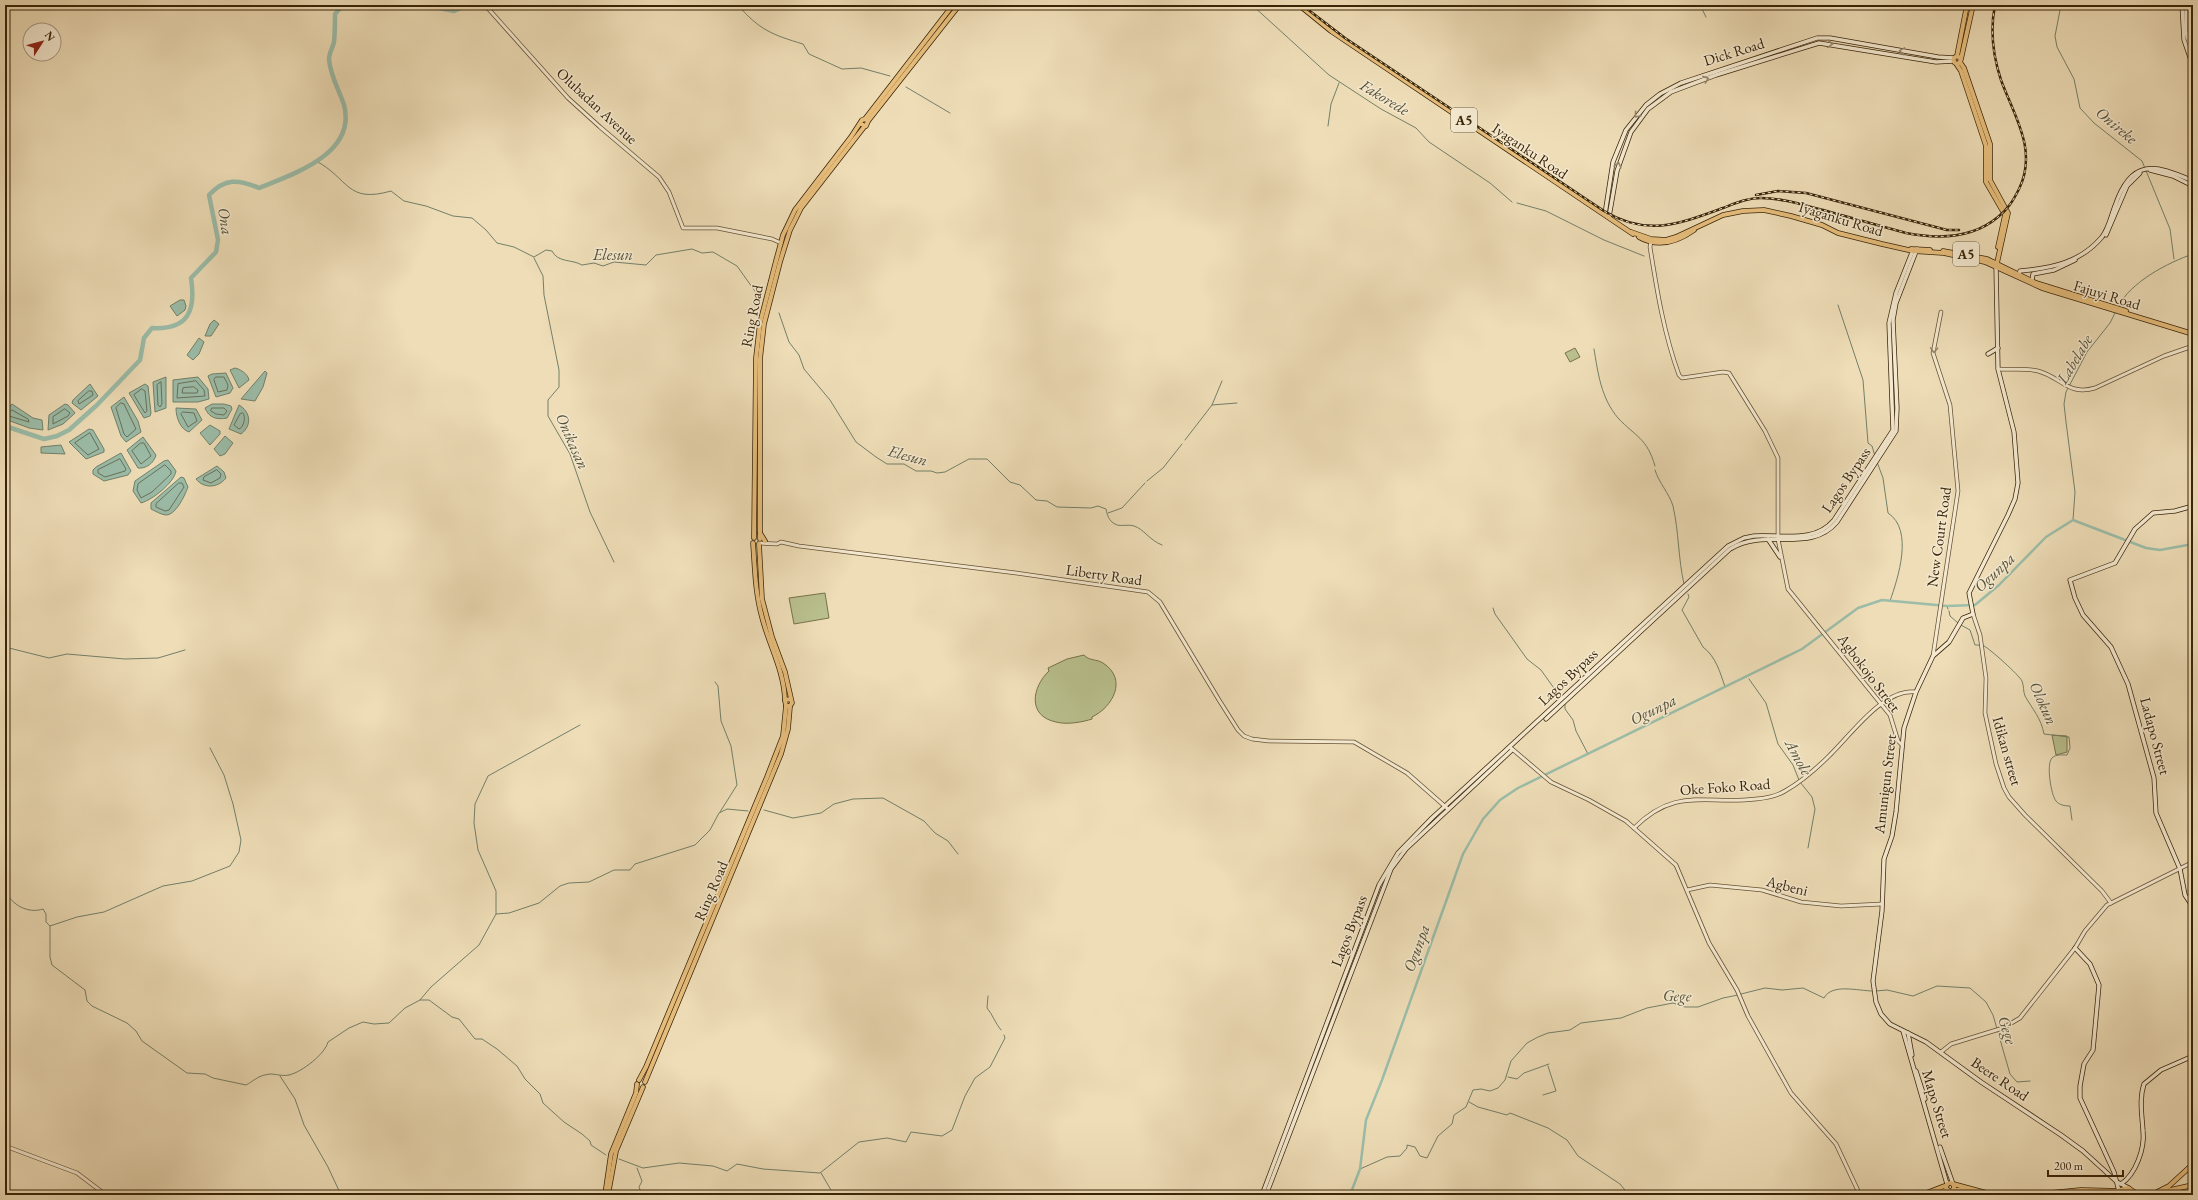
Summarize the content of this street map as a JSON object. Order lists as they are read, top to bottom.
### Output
{
  "streets": {
    "main road": [
      "Dick Road",
      "A5",
      "Iyaganku Road",
      "Fajuyi Road",
      "Ring Road",
      "Lagos Bypass",
      "Ladapo Street",
      "Amunigun Street",
      "Beere Road",
      "Mapo Street"
    ],
    "street": [
      "Olubadan Avenue",
      "New Court Road",
      "Liberty Road",
      "Agbokojo Street",
      "Idikan street",
      "Oke Foko Road",
      "Agbeni"
    ]
  },
  "crossings": [
    ["Dick Road", "Iyaganku Road"],
    ["Iyaganku Road", "Fajuyi Road"],
    ["Iyaganku Road", "Lagos Bypass"],
    ["Iyaganku Road", "Agbokojo Street"],
    ["Lagos Bypass", "Liberty Road"],
    ["Lagos Bypass", "Agbokojo Street"],
    ["New Court Road", "Amunigun Street"],
    ["Agbokojo Street", "Amunigun Street"],
    ["Agbokojo Street", "Oke Foko Road"],
    ["Idikan street", "Amunigun Street"],
    ["Amunigun Street", "Oke Foko Road"],
    ["Amunigun Street", "Agbeni"],
    ["Amunigun Street", "Beere Road"],
    ["Beere Road", "Mapo Street"]
  ],
  "one_way": ["New Court Road"],
  "water": [
    "Fakorede",
    "Onireke",
    "Ona",
    "Elesun",
    "Labelabe",
    "Onikasan",
    "Ogunpa",
    "Olokun",
    "Amole",
    "Gege"
  ],
  "scale_bar": "200 m",
  "north": "top right"
}
